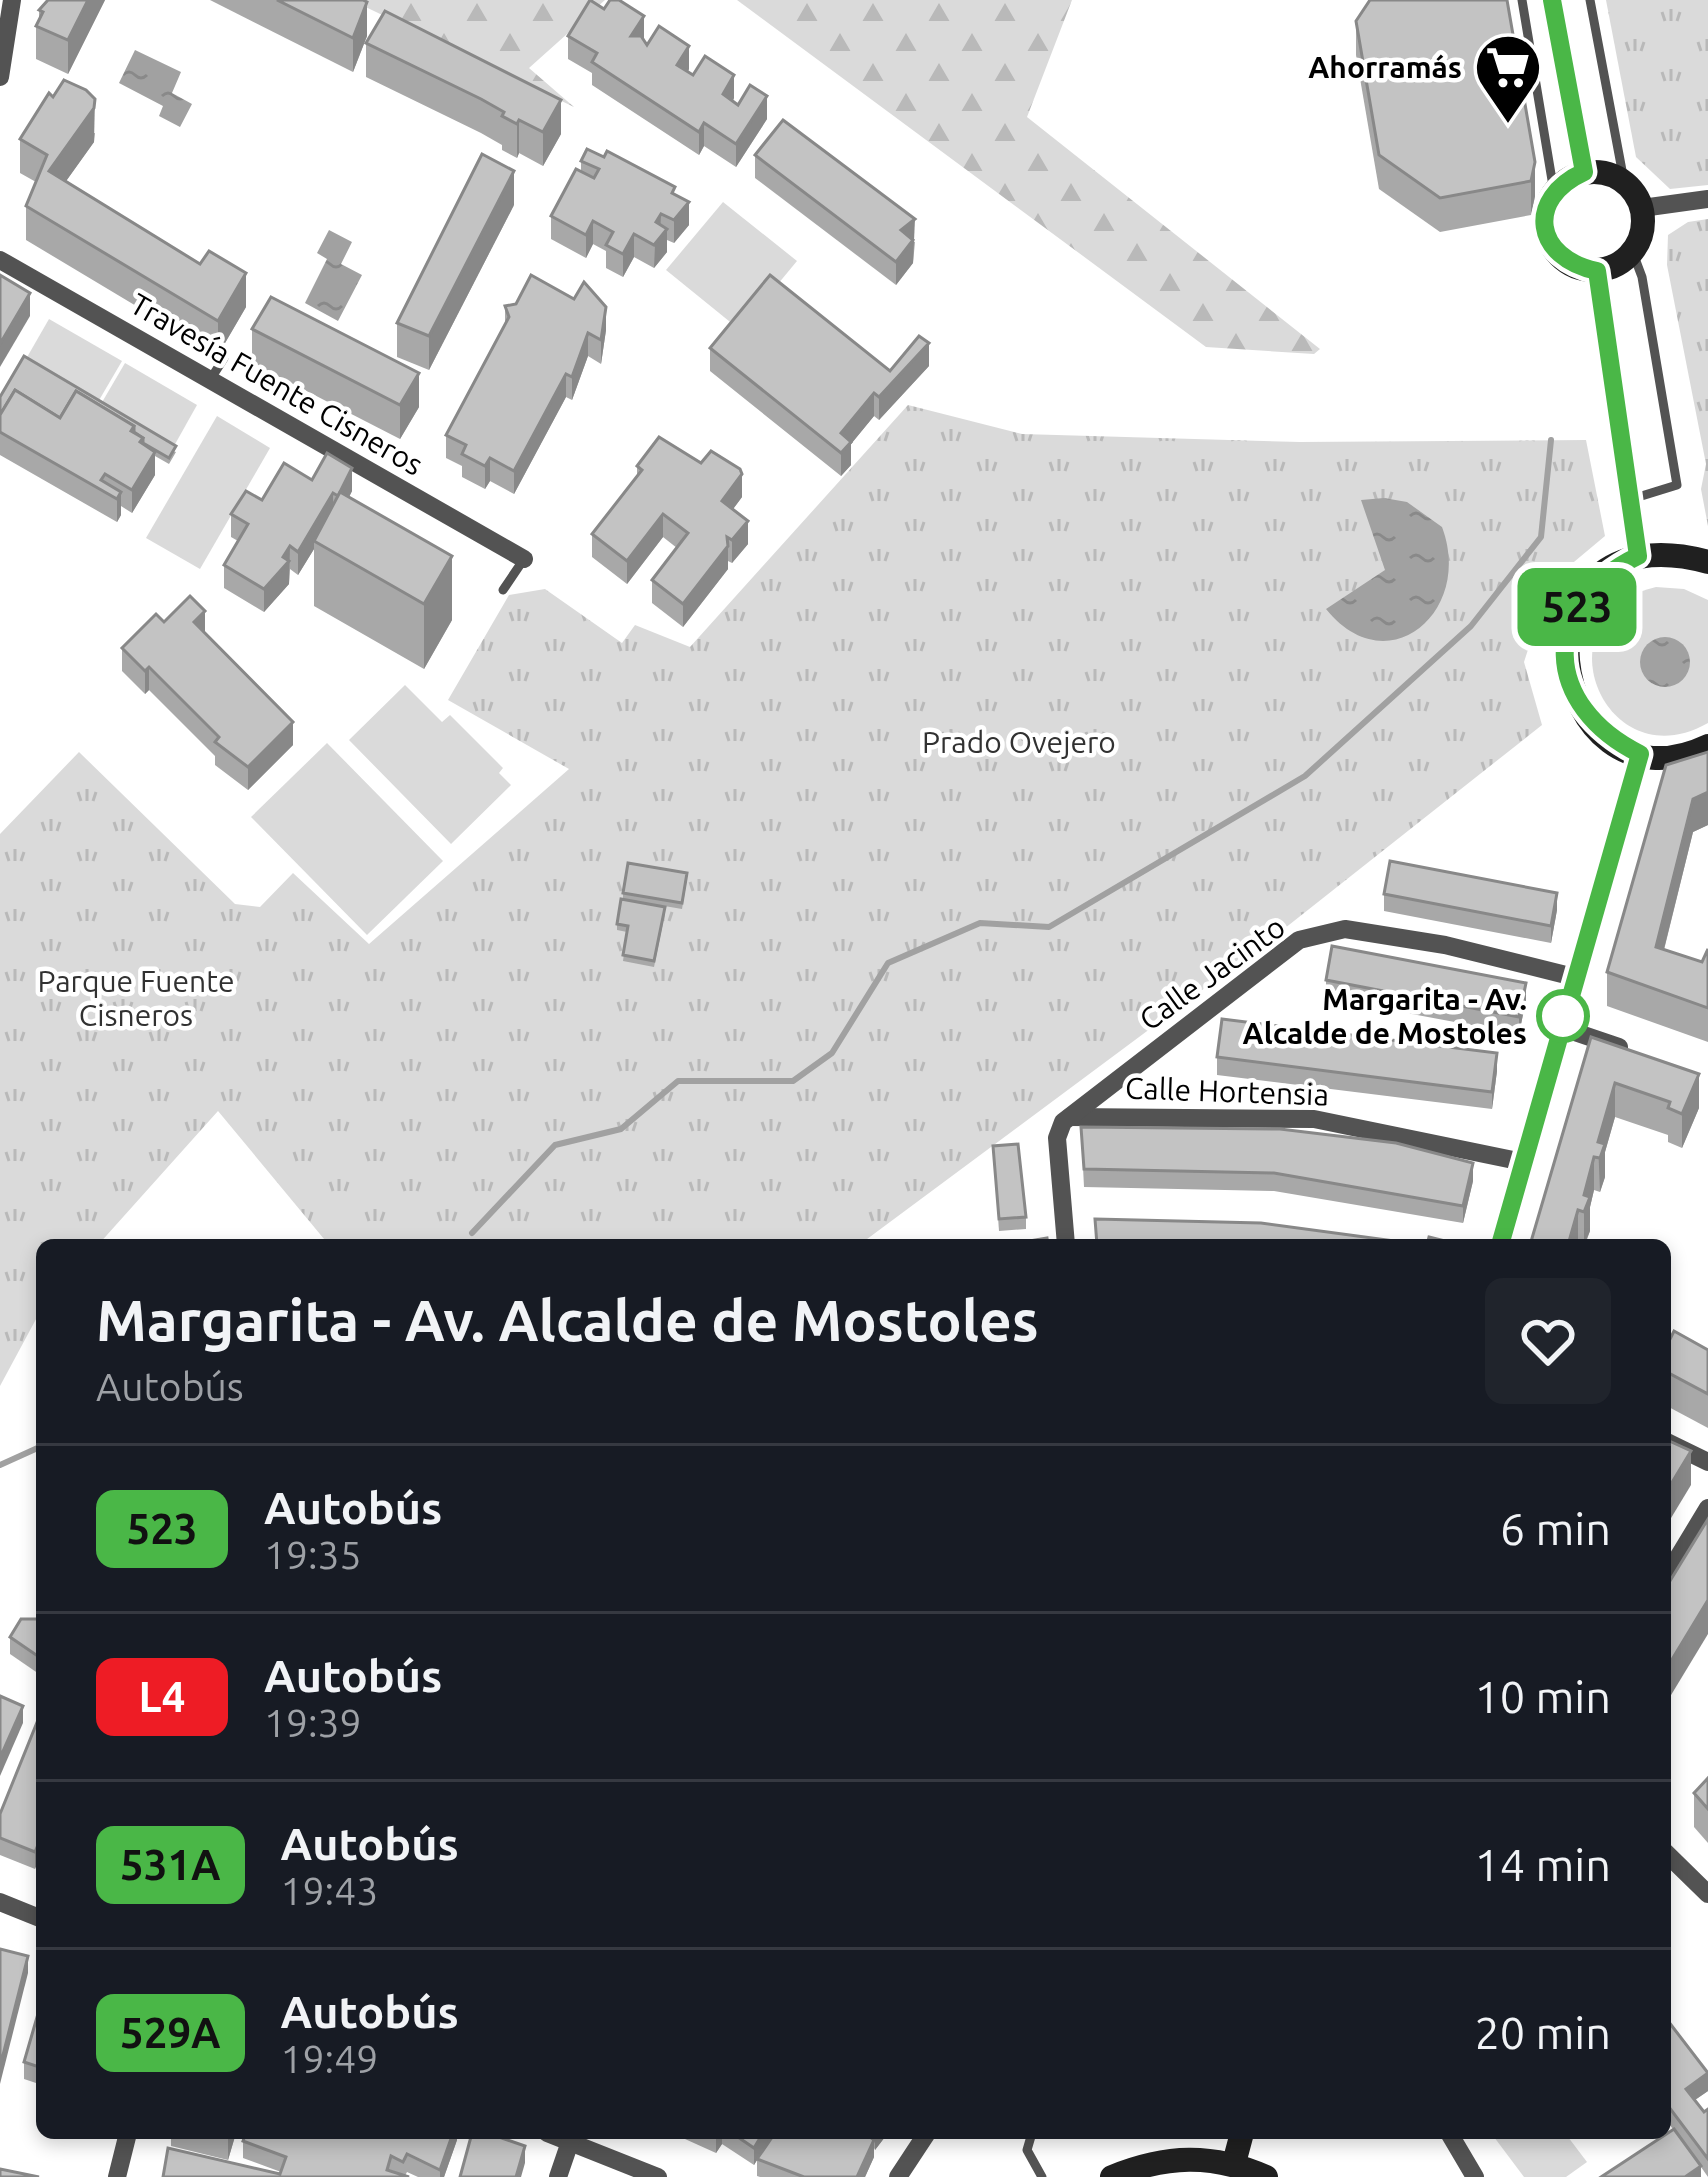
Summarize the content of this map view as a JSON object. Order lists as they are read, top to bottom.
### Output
{
  "streets": {
    "street": ["Travesía Fuente Cisneros", "Calle Jacinto", "Calle Hortensia"]
  },
  "crossings": [
    ["Calle Jacinto", "Calle Hortensia"]
  ],
  "parks": ["Prado Ovejero", "Parque Fuente Cisneros"],
  "places": {
    "supermarket": ["Ahorramás"],
    "other": ["Margarita - Av. Alcalde de Mostoles"]
  },
  "lines": ["bus line 523"],
  "page": {
    "on_map": "523",
    "heading": ["Margarita - Av. Alcalde de Mostoles", "Autobús"],
    "list": [
      {
        "mark": "523",
        "name": "Autobús",
        "note": "19:35",
        "value": "6 min"
      },
      {
        "mark": "L4",
        "name": "Autobús",
        "note": "19:39",
        "value": "10 min"
      },
      {
        "mark": "531A",
        "name": "Autobús",
        "note": "19:43",
        "value": "14 min"
      },
      {
        "mark": "529A",
        "name": "Autobús",
        "note": "19:49",
        "value": "20 min"
      }
    ]
  }
}
